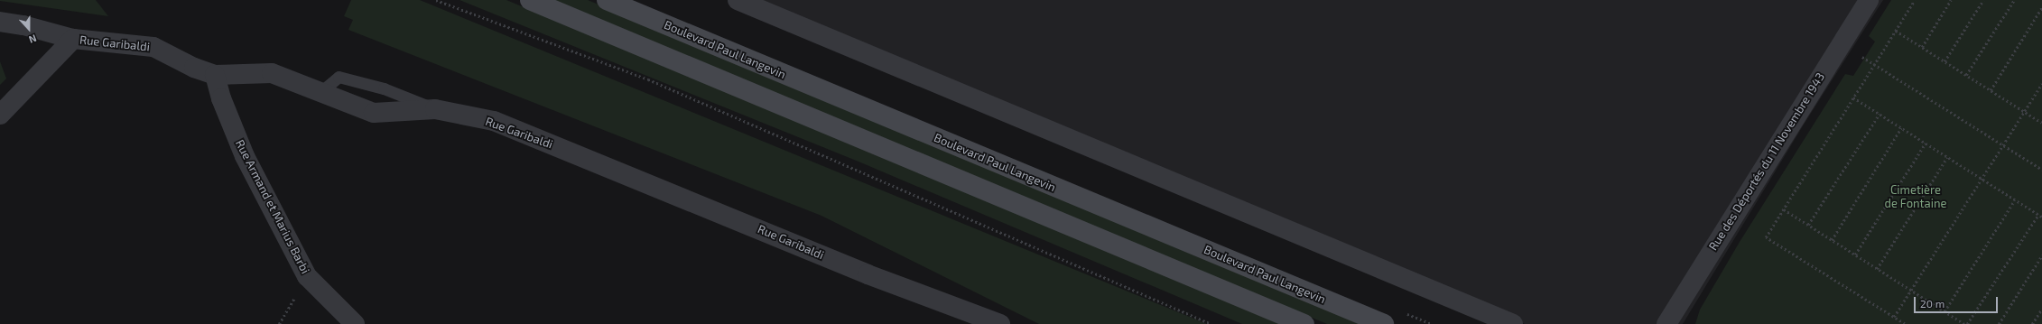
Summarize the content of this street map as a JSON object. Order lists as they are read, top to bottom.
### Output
{
  "streets": {
    "main road": ["Boulevard Paul Langevin"],
    "street": ["Rue Garibaldi", "Rue des Déportés du 11 Novembre 1943", "Rue Armand et Marius Barbi"]
  },
  "crossings": [
    ["Rue Garibaldi", "Rue Armand et Marius Barbi"]
  ],
  "parks": ["Cimetière de Fontaine"],
  "scale_bar": "20 m",
  "north": "bottom"
}
